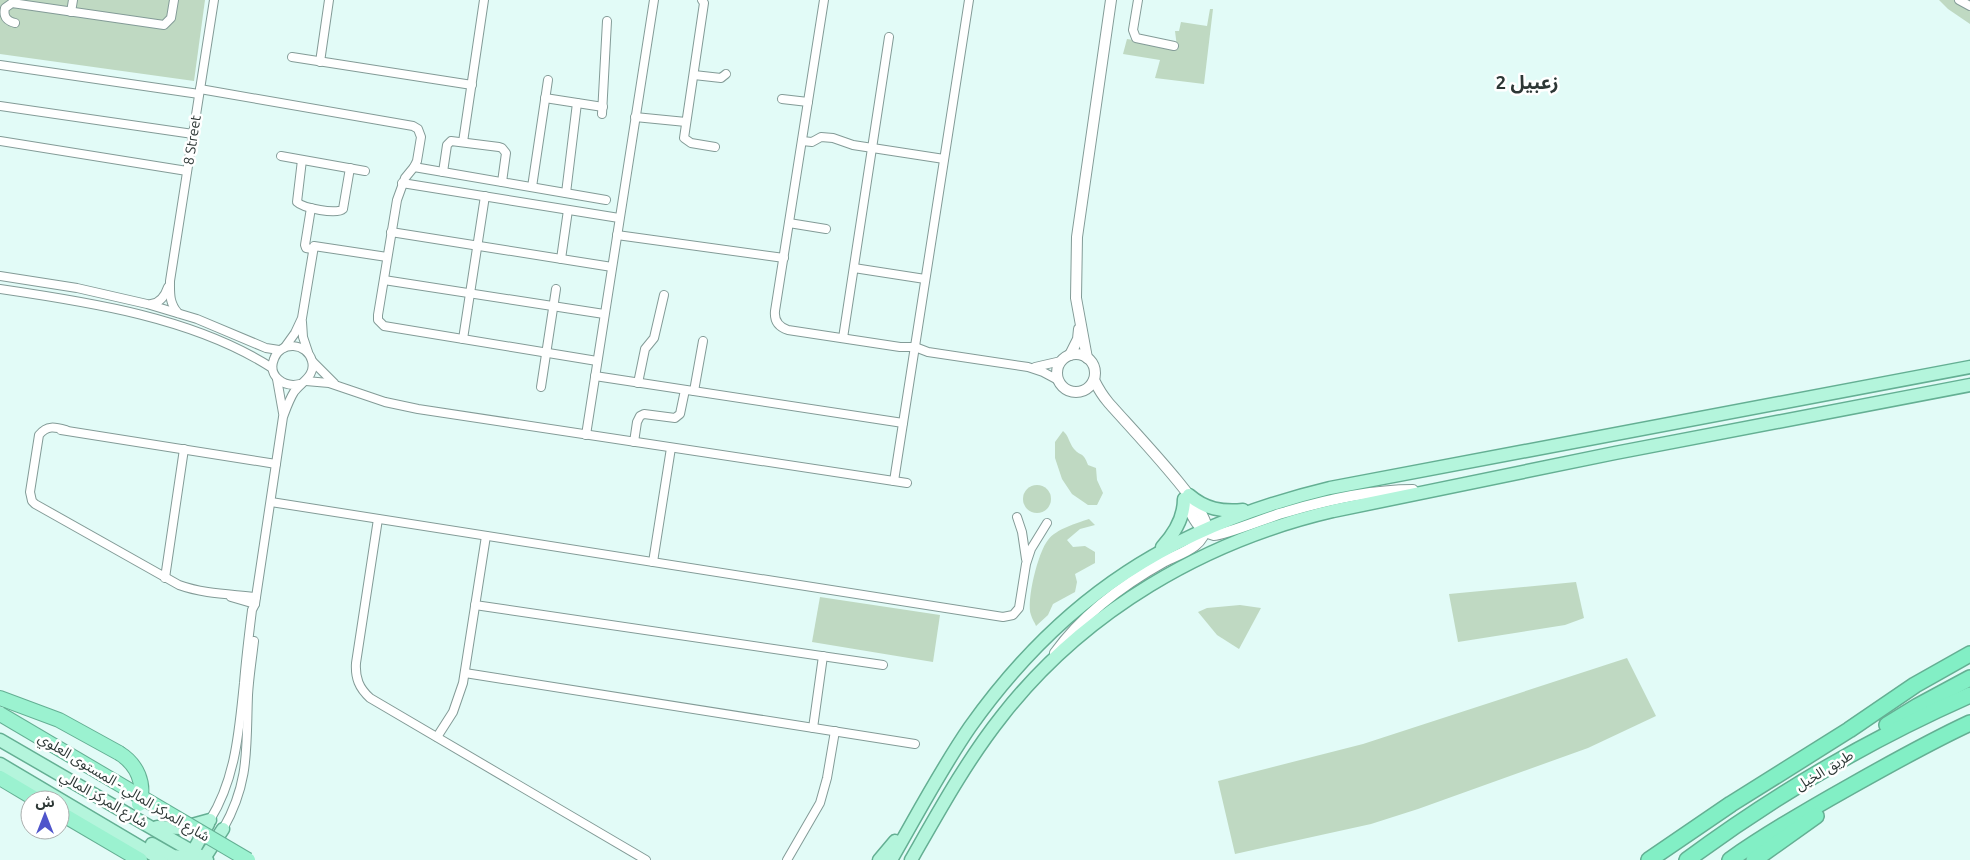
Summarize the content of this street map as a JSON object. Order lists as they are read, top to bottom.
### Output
{
  "streets": {
    "highway": ["طريق الخيل", "شارع المركز المالي - المستوى العلوي"],
    "main road": ["شارع المركز المالي"],
    "street": ["8 Street"]
  },
  "districts": ["زعبيل 2"],
  "north": "top"
}
